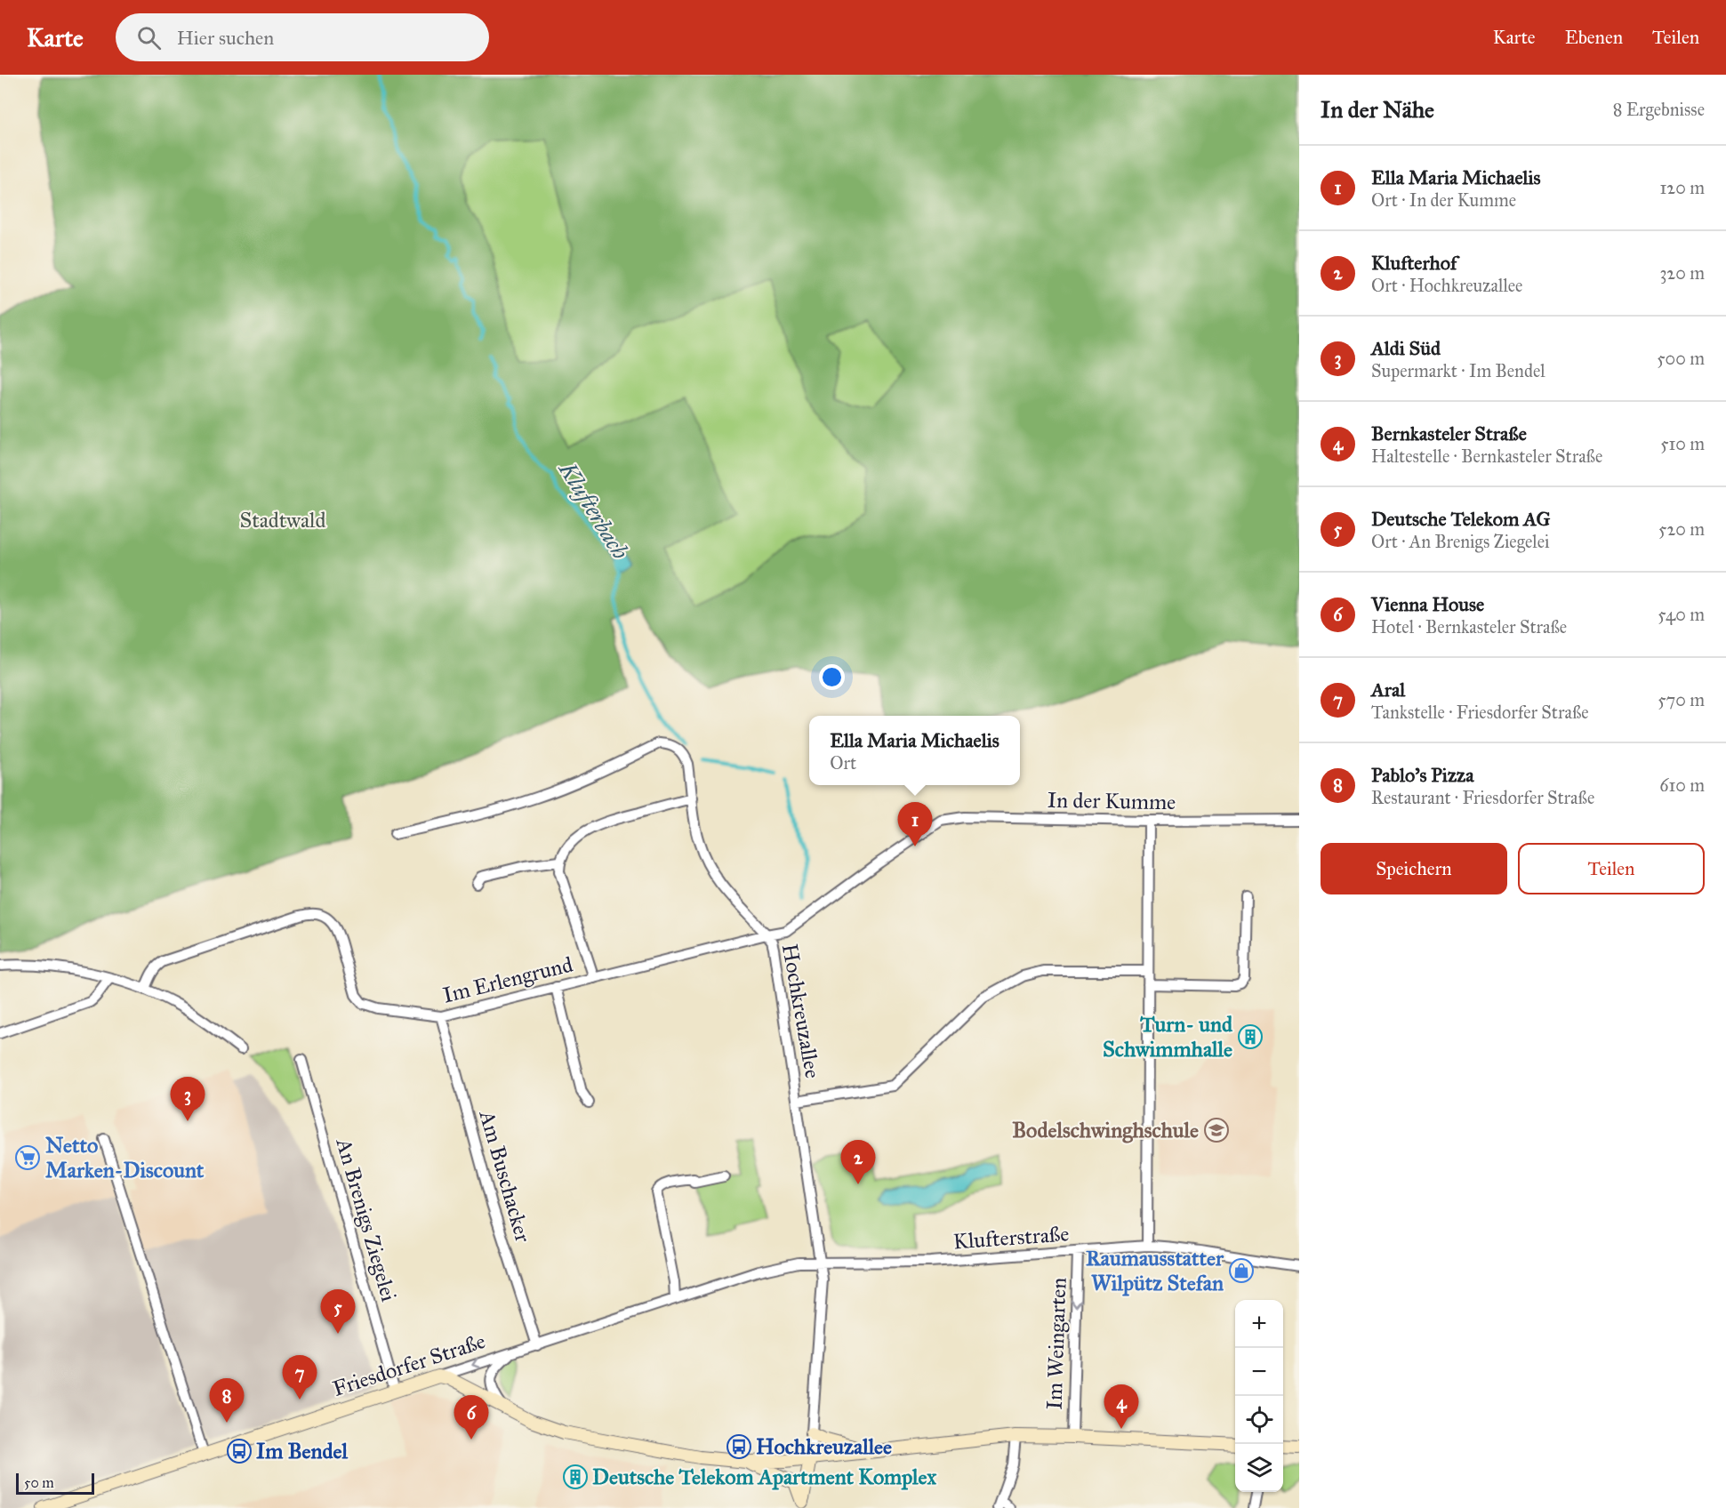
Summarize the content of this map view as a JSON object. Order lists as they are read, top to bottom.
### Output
{
  "streets": {
    "street": [
      "In der Kumme",
      "Im Erlengrund",
      "Hochkreuzallee",
      "Am Buschacker",
      "An Brenigs Ziegelei",
      "Klufterstraße",
      "Im Weingarten",
      "Friesdorfer Straße"
    ]
  },
  "crossings": [
    ["In der Kumme", "Im Erlengrund"],
    ["In der Kumme", "Hochkreuzallee"],
    ["Im Erlengrund", "Hochkreuzallee"],
    ["Im Erlengrund", "Am Buschacker"],
    ["Hochkreuzallee", "Klufterstraße"],
    ["Hochkreuzallee", "Friesdorfer Straße"],
    ["Am Buschacker", "Friesdorfer Straße"],
    ["An Brenigs Ziegelei", "Friesdorfer Straße"],
    ["Klufterstraße", "Im Weingarten"],
    ["Klufterstraße", "Friesdorfer Straße"]
  ],
  "one_way": ["Im Weingarten"],
  "water": ["Klufterbach"],
  "parks": ["Stadtwald"],
  "places": {
    "building": ["Turn- und Schwimmhalle", "Deutsche Telekom Apartment Komplex"],
    "school or university": ["Bodelschwinghschule"],
    "supermarket": ["Netto Marken-Discount"],
    "shop": ["Raumausstatter Wilpütz Stefan"],
    "bus stop": ["Hochkreuzallee", "Im Bendel"]
  },
  "scale_bar": "50 m",
  "page": {
    "header": "Karte",
    "search": "Hier suchen",
    "nav": ["Karte", "Ebenen", "Teilen"],
    "heading": ["In der Nähe", "8 Ergebnisse"],
    "list": [
      {
        "mark": "1",
        "name": "Ella Maria Michaelis",
        "note": "Ort · In der Kumme",
        "value": "120 m"
      },
      {
        "mark": "2",
        "name": "Klufterhof",
        "note": "Ort · Hochkreuzallee",
        "value": "320 m"
      },
      {
        "mark": "3",
        "name": "Aldi Süd",
        "note": "Supermarkt · Im Bendel",
        "value": "500 m"
      },
      {
        "mark": "4",
        "name": "Bernkasteler Straße",
        "note": "Haltestelle · Bernkasteler Straße",
        "value": "510 m"
      },
      {
        "mark": "5",
        "name": "Deutsche Telekom AG",
        "note": "Ort · An Brenigs Ziegelei",
        "value": "520 m"
      },
      {
        "mark": "6",
        "name": "Vienna House",
        "note": "Hotel · Bernkasteler Straße",
        "value": "540 m"
      },
      {
        "mark": "7",
        "name": "Aral",
        "note": "Tankstelle · Friesdorfer Straße",
        "value": "570 m"
      },
      {
        "mark": "8",
        "name": "Pablo's Pizza",
        "note": "Restaurant · Friesdorfer Straße",
        "value": "610 m"
      }
    ],
    "popup": ["Ella Maria Michaelis", "Ort"],
    "pins": [
      "1",
      "3",
      "2",
      "5",
      "7",
      "8",
      "4",
      "6"
    ],
    "buttons": ["Speichern", "Teilen"],
    "map_buttons": ["+", "−"],
    "scale": "50 m"
  }
}
